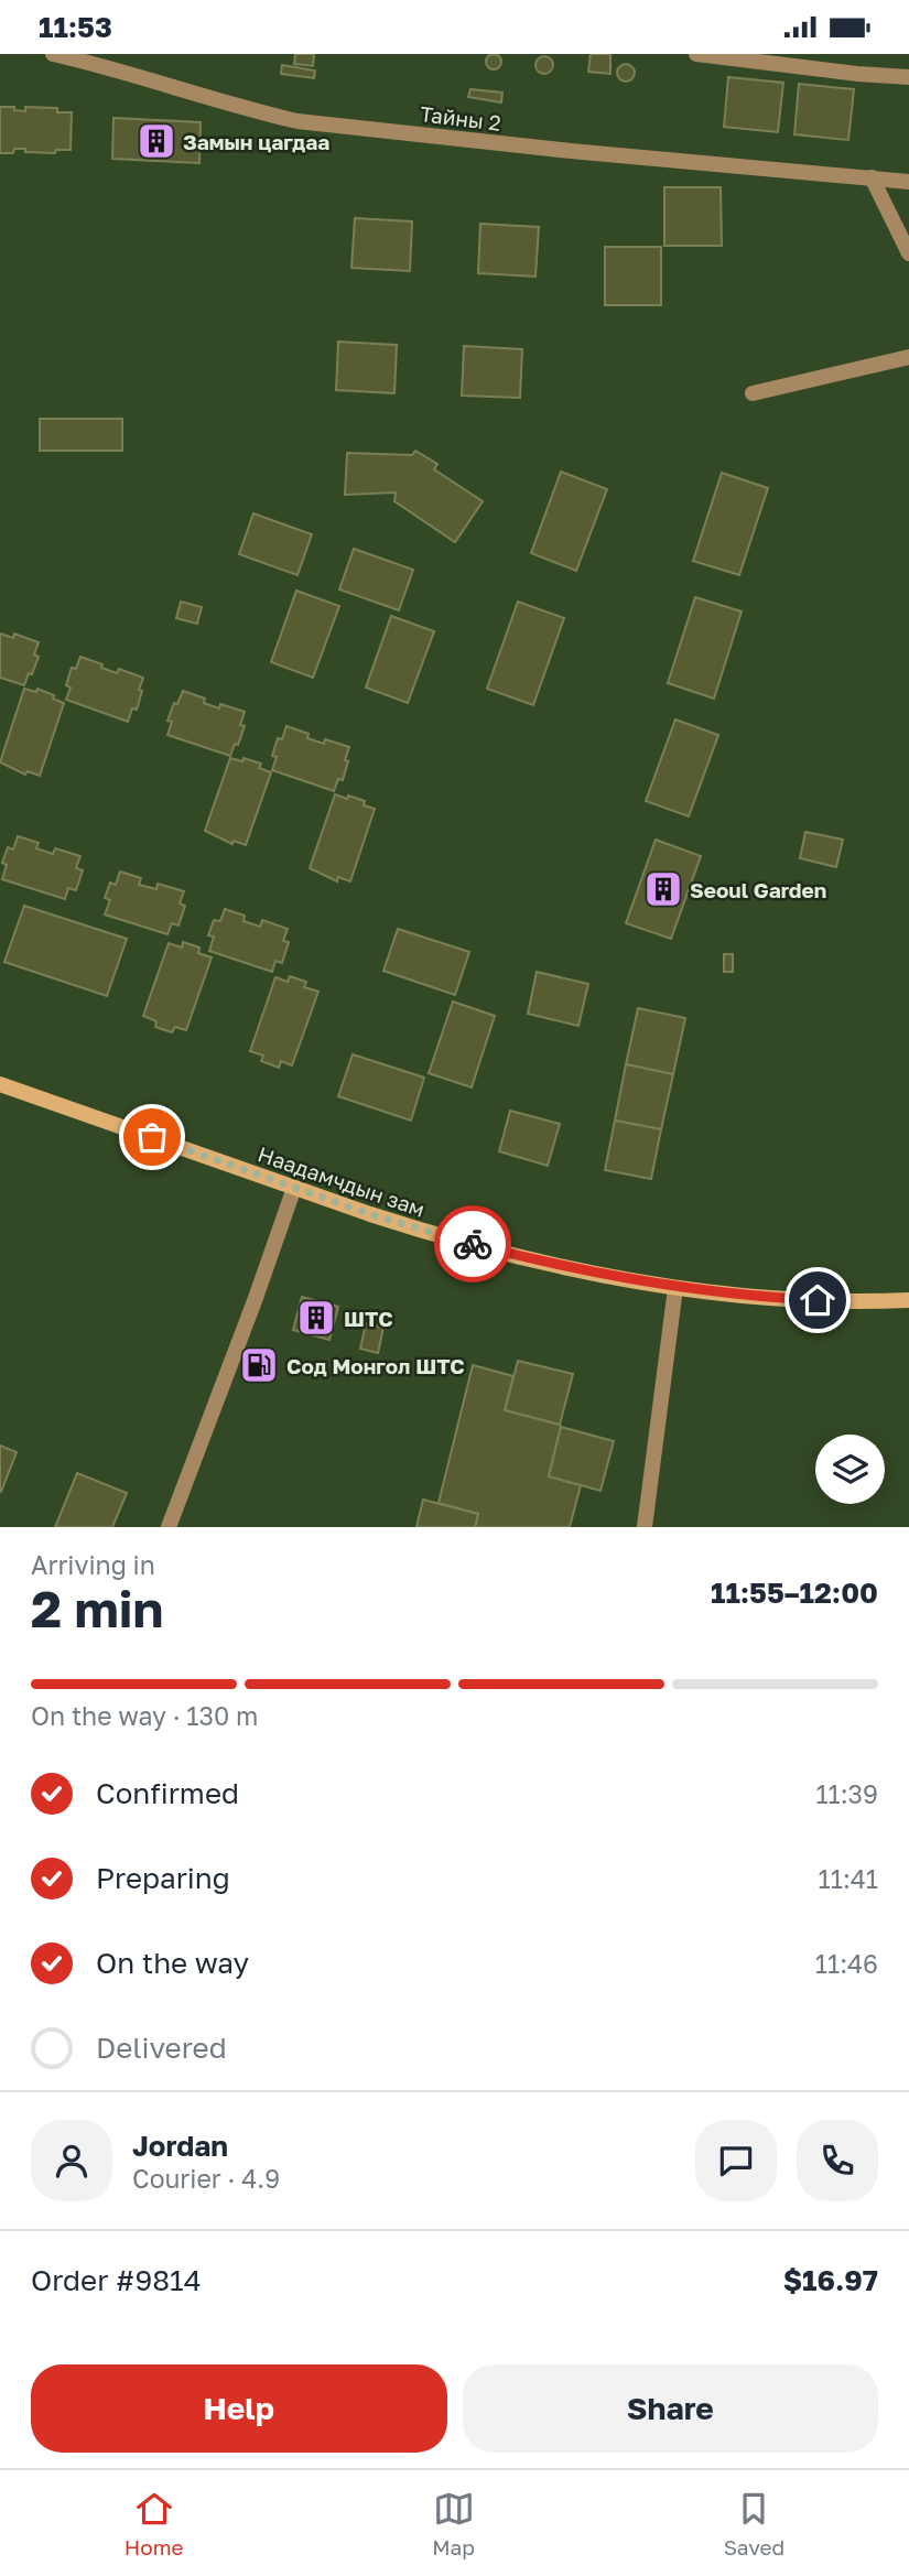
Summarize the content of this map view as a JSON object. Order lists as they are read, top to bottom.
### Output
{
  "streets": {
    "main road": ["Наадамчдын зам"],
    "street": ["Тайны 2"]
  },
  "places": {
    "building": ["Замын цагдаа", "Seoul Garden", "ШТС"],
    "fuel station": ["Сод Монгол ШТС"]
  },
  "page": {
    "status": "11:53",
    "heading": ["2 min", "Arriving in", "11:55–12:00"],
    "panel": [
      "Jordan",
      "Courier · 4.9",
      "Order #9814",
      "$16.97"
    ],
    "bar": "On the way · 130 m",
    "list": [
      ["Confirmed", "11:39"],
      ["Preparing", "11:41"],
      ["On the way", "11:46"],
      "Delivered"
    ],
    "buttons": ["Help", "Share"],
    "tabs": ["Home", "Map", "Saved"]
  }
}
